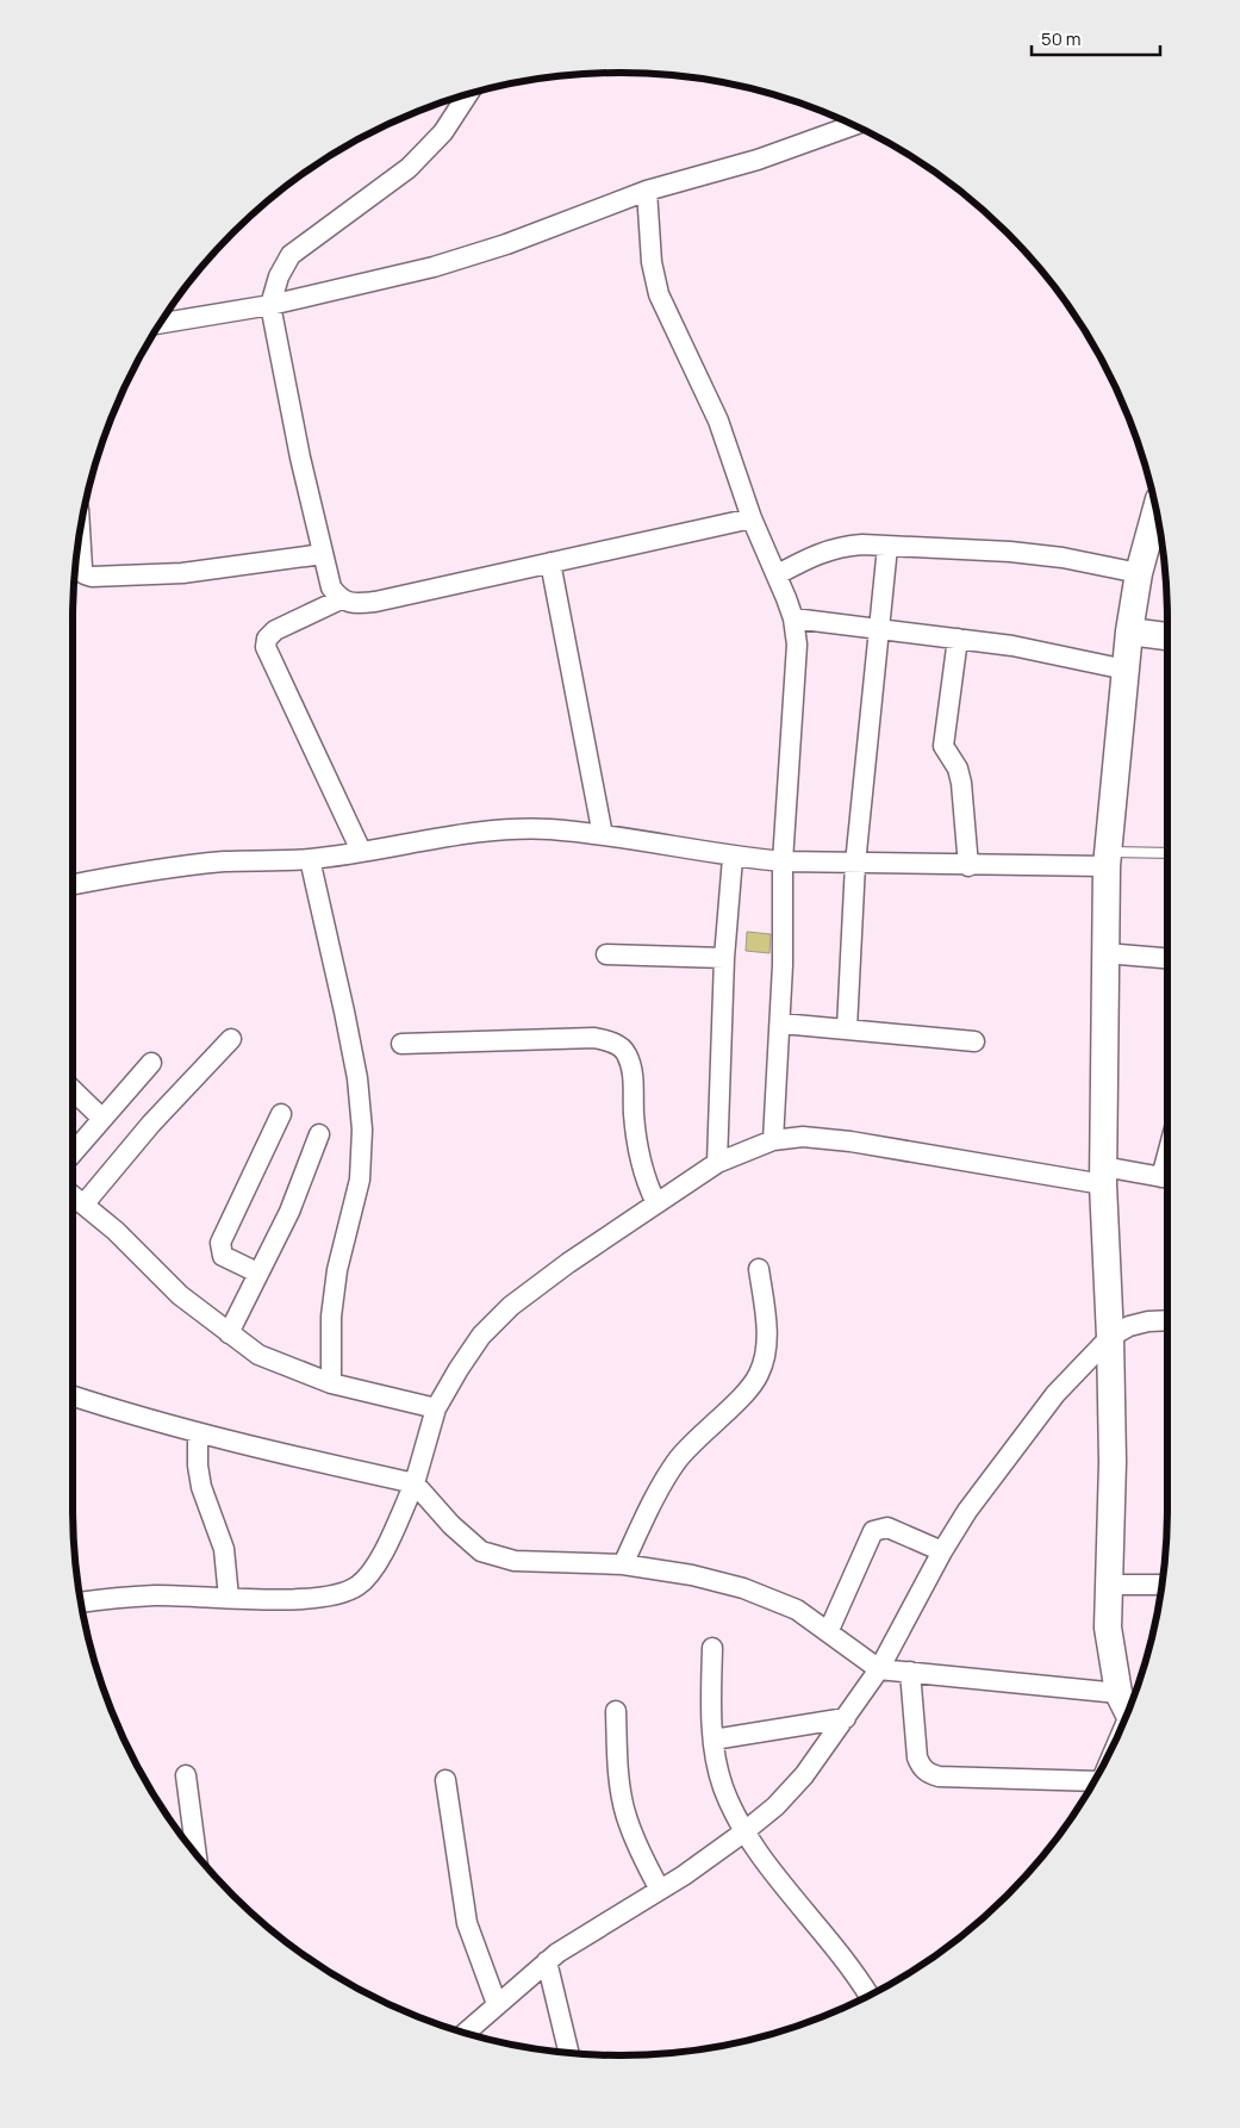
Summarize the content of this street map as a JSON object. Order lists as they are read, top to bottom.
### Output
{
  "scale_bar": "50 m"
}
